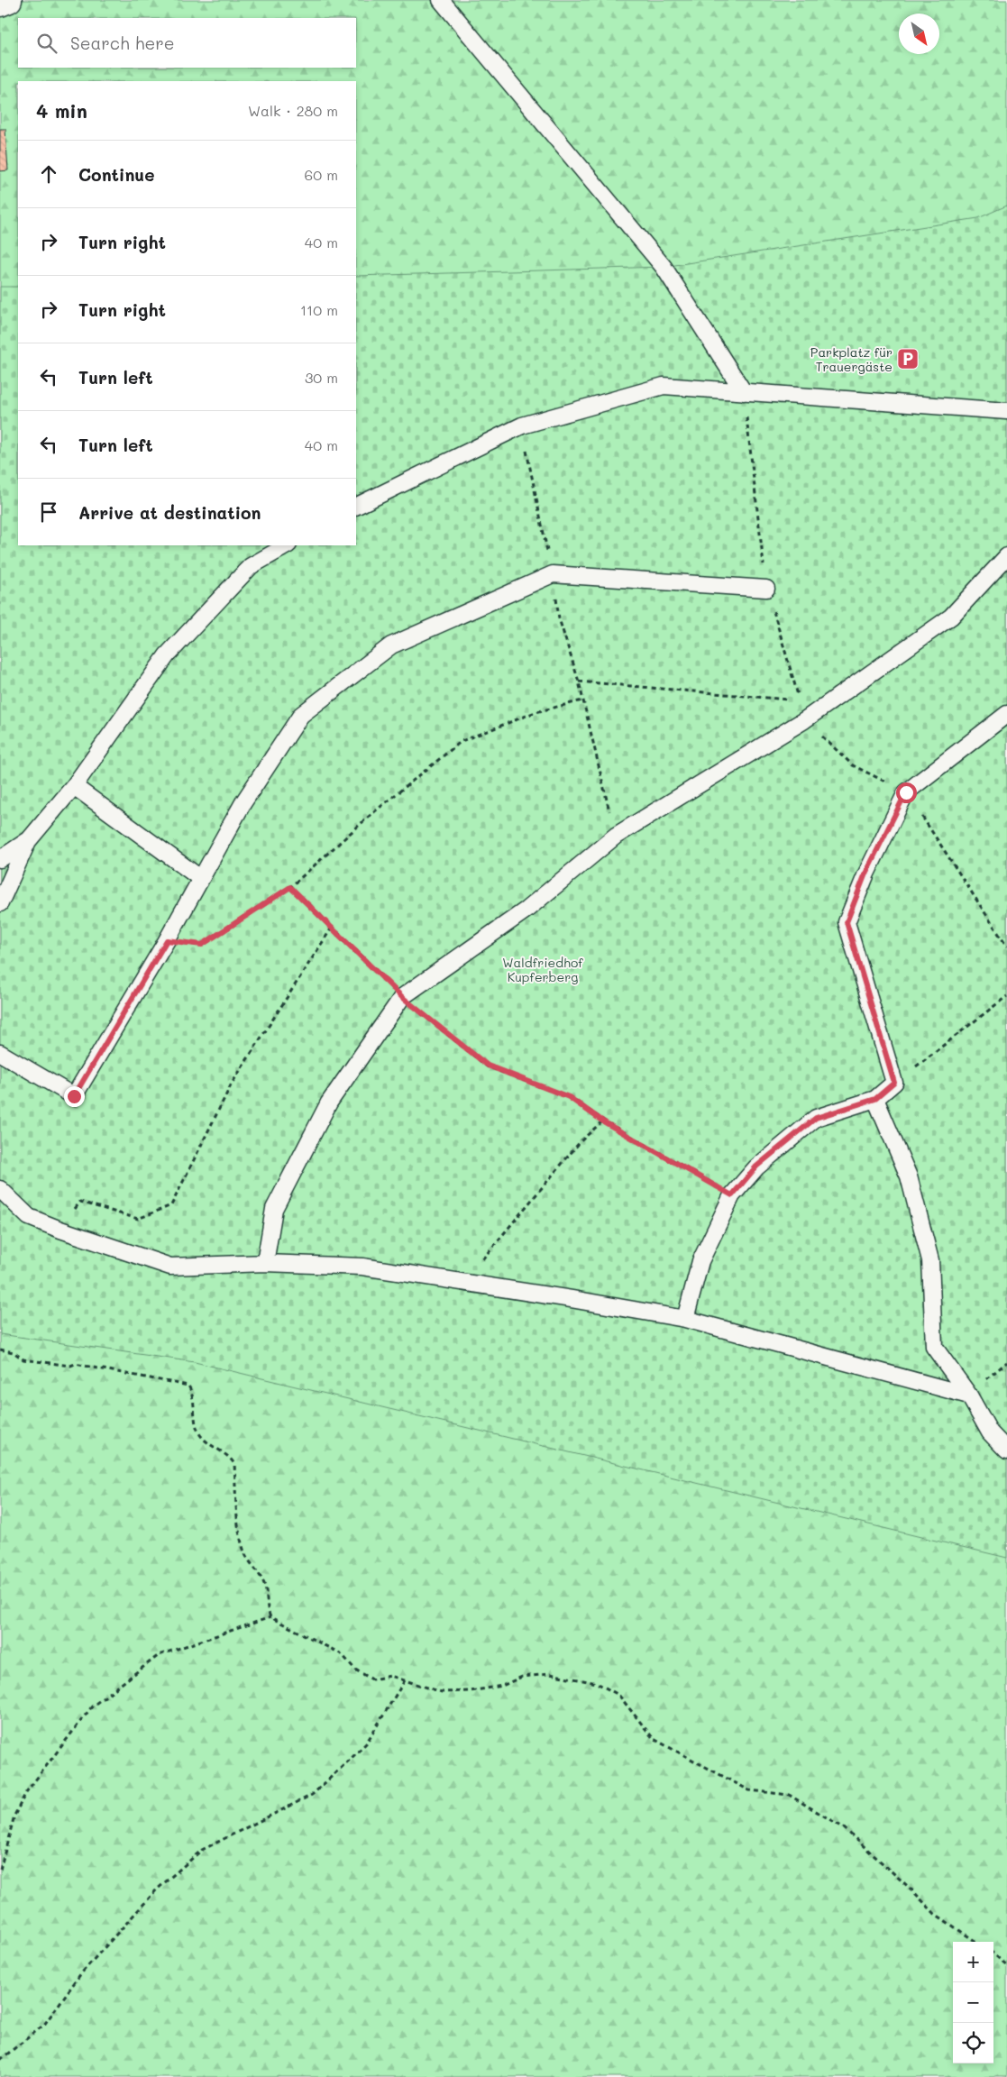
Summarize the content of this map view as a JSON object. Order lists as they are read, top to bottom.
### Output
{
  "parks": ["Waldfriedhof Kupferberg"],
  "places": {
    "parking": ["Parkplatz für Trauergäste"]
  },
  "north": "bottom right",
  "page": {
    "search": "Search here",
    "heading": ["4 min", "Walk · 280 m"],
    "list": [
      ["Continue", "60 m"],
      ["Turn right", "40 m"],
      ["Turn right", "110 m"],
      ["Turn left", "30 m"],
      ["Turn left", "40 m"],
      "Arrive at destination"
    ],
    "map_buttons": ["+", "−"]
  }
}
